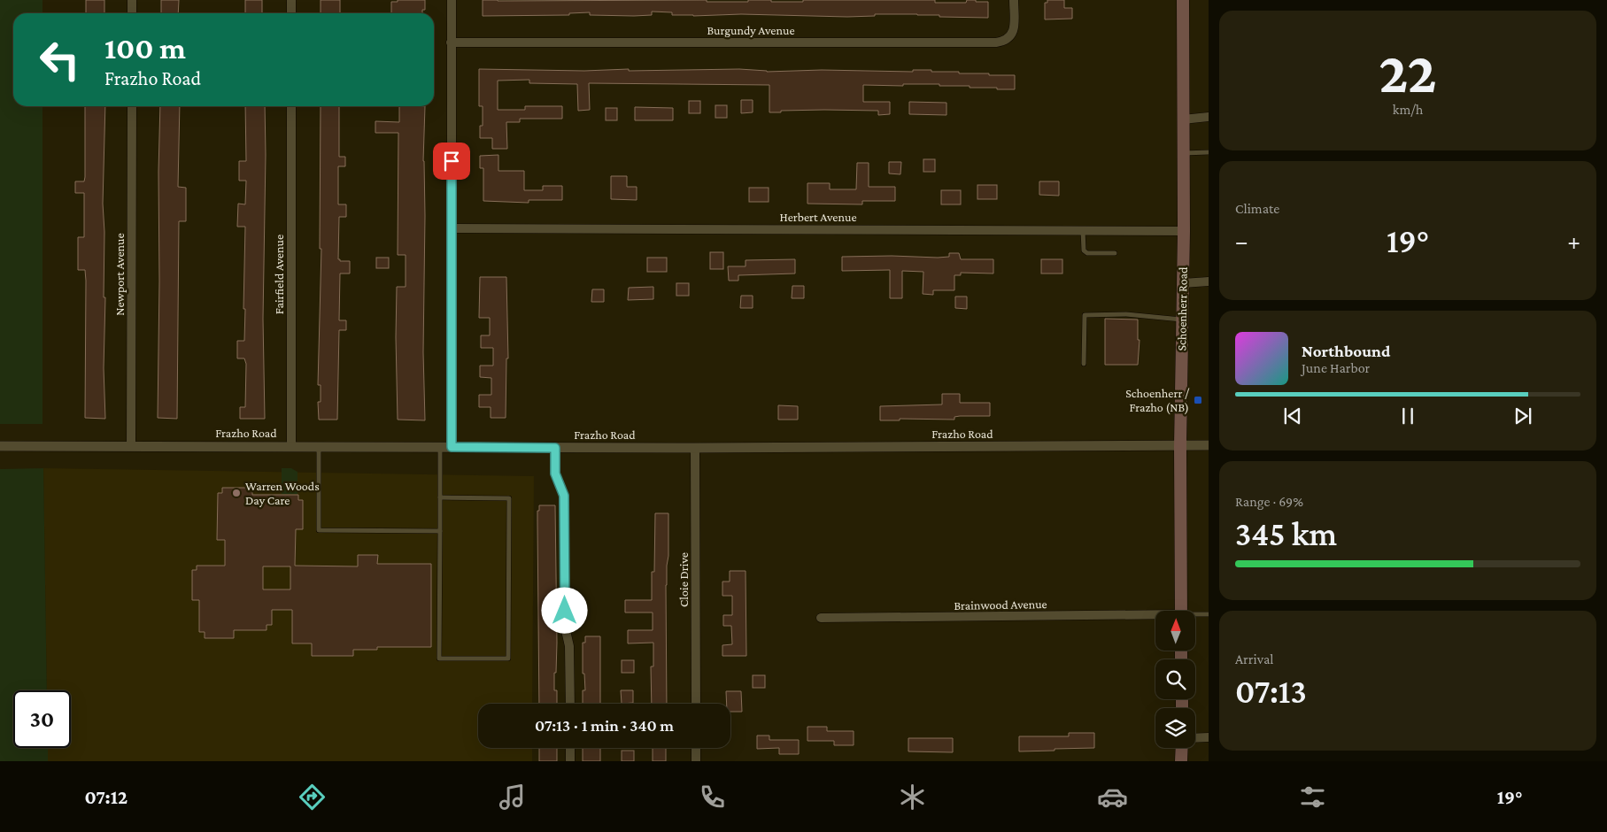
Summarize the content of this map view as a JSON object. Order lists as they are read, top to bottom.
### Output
{
  "streets": {
    "main road": ["Schoenherr Road"],
    "street": [
      "Burgundy Avenue",
      "Herbert Avenue",
      "Newport Avenue",
      "Fairfield Avenue",
      "Frazho Road",
      "Cloie Drive",
      "Brainwood Avenue"
    ]
  },
  "crossings": [
    ["Herbert Avenue", "Schoenherr Road"],
    ["Newport Avenue", "Frazho Road"],
    ["Fairfield Avenue", "Frazho Road"],
    ["Schoenherr Road", "Frazho Road"],
    ["Frazho Road", "Cloie Drive"]
  ],
  "places": {
    "transit": ["Schoenherr / Frazho (NB)"],
    "other": ["Warren Woods Day Care"]
  },
  "north": "top",
  "page": {
    "tile": [
      ["22", "km/h"],
      "Climate",
      ["Range · 69%", "345 km"],
      ["Arrival", "07:13"]
    ],
    "turn": ["100 m", "Frazho Road"],
    "heat": ["−", "19°", "+"],
    "song": ["Northbound", "June Harbor"],
    "limit": "30",
    "trip": "07:13 · 1 min · 340 m",
    "tabs": ["07:12", "19°"]
  }
}
